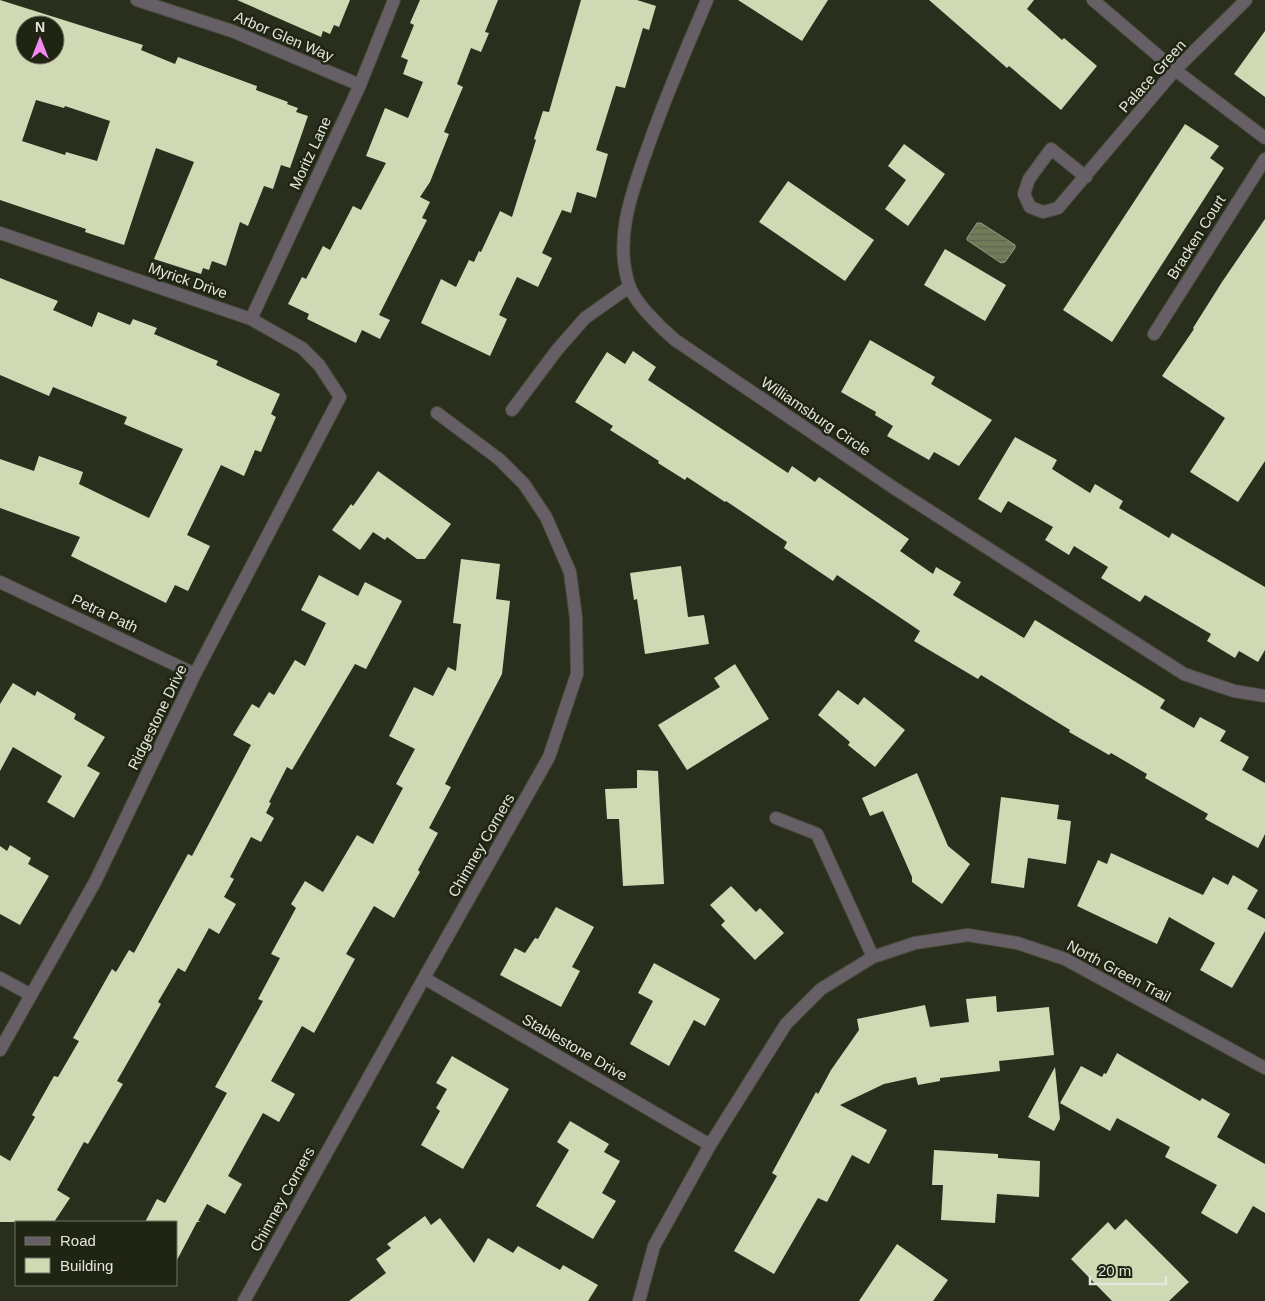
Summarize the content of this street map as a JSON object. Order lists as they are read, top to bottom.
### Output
{
  "streets": {
    "street": [
      "Arbor Glen Way",
      "Palace Green",
      "Moritz Lane",
      "Bracken Court",
      "Myrick Drive",
      "Williamsburg Circle",
      "Petra Path",
      "Ridgestone Drive",
      "Chimney Corners",
      "North Green Trail",
      "Stablestone Drive"
    ]
  },
  "crossings": [
    ["Arbor Glen Way", "Moritz Lane"],
    ["Moritz Lane", "Myrick Drive"],
    ["Myrick Drive", "Ridgestone Drive"],
    ["Petra Path", "Ridgestone Drive"],
    ["Chimney Corners", "Stablestone Drive"],
    ["North Green Trail", "Stablestone Drive"]
  ],
  "legend": ["Road", "Building"],
  "scale_bar": "20 m",
  "north": "top"
}
